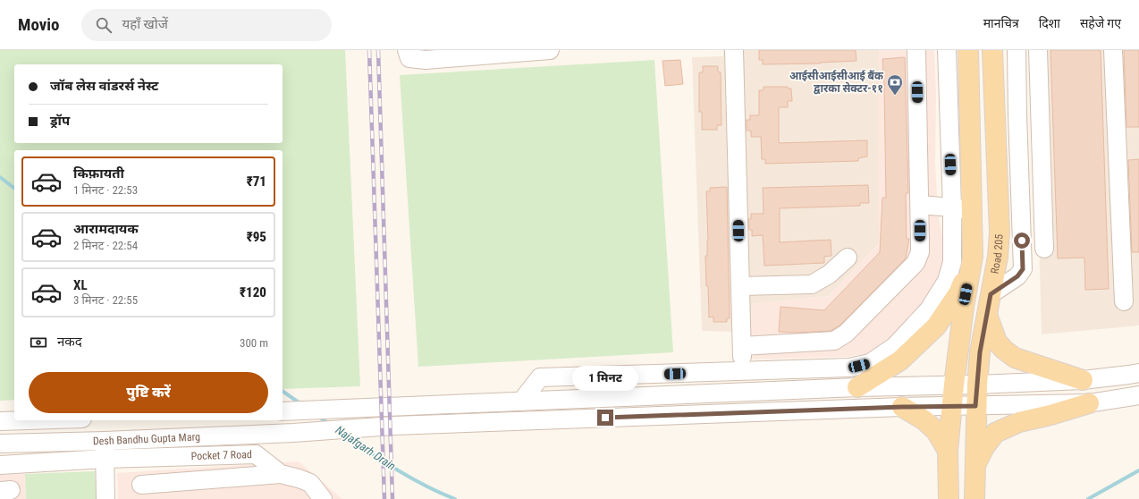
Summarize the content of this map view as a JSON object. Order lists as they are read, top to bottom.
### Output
{
  "streets": {
    "main road": ["Road 205"],
    "street": ["Desh Bandhu Gupta Marg", "Pocket 7 Road"]
  },
  "crossings": [
    ["Road 205", "Desh Bandhu Gupta Marg"]
  ],
  "water": ["Najafgarh Drain"],
  "places": {
    "bank": ["आईसीआईसीआई बैंक द्वारका सेक्टर-११"]
  },
  "page": {
    "header": "Movio",
    "search": "यहाँ खोजें",
    "nav": ["मानचित्र", "दिशा", "सहेजे गए"],
    "banner": ["जॉब लेस वांडरर्स नेस्ट", "ड्रॉप"],
    "list": [
      {
        "name": "किफ़ायती",
        "note": "1 मिनट · 22:53",
        "value": "₹71"
      },
      {
        "name": "आरामदायक",
        "note": "2 मिनट · 22:54",
        "value": "₹95"
      },
      {
        "name": "XL",
        "note": "3 मिनट · 22:55",
        "value": "₹120"
      }
    ],
    "pay": ["नकद", "300 m"],
    "buttons": "पुष्टि करें",
    "bubble": "1 मिनट"
  }
}
